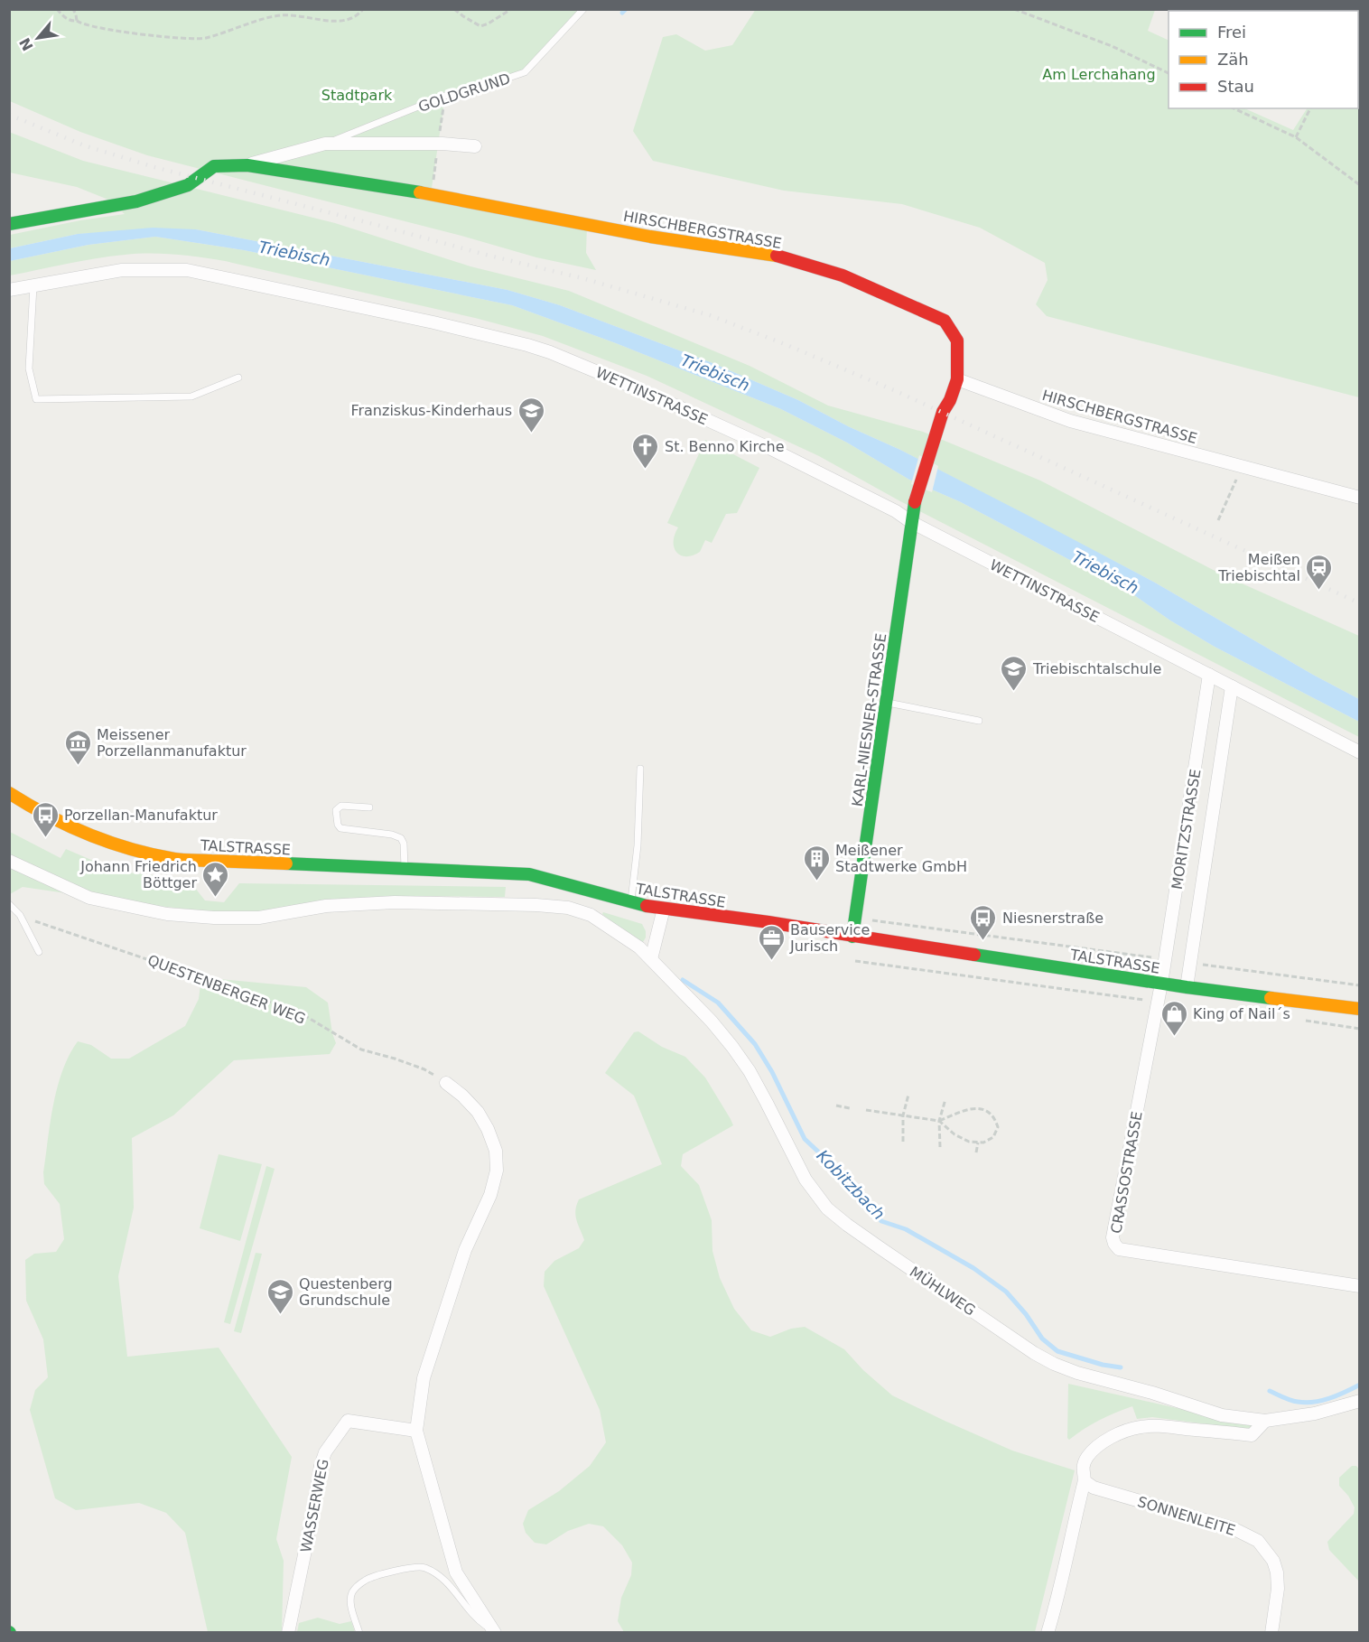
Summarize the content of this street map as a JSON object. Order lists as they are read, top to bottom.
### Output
{
  "streets": {
    "street": [
      "HIRSCHBERGSTRASSE",
      "WETTINSTRASSE",
      "KARL-NIESNER-STRASSE",
      "MORITZSTRASSE",
      "TALSTRASSE",
      "CRASSOSTRASSE",
      "MÜHLWEG",
      "WASSERWEG",
      "SONNENLEITE"
    ],
    "lane": ["GOLDGRUND"],
    "path": ["QUESTENBERGER WEG"]
  },
  "crossings": [
    ["HIRSCHBERGSTRASSE", "KARL-NIESNER-STRASSE"],
    ["WETTINSTRASSE", "KARL-NIESNER-STRASSE"],
    ["WETTINSTRASSE", "MORITZSTRASSE"],
    ["KARL-NIESNER-STRASSE", "TALSTRASSE"],
    ["MORITZSTRASSE", "TALSTRASSE"],
    ["MORITZSTRASSE", "CRASSOSTRASSE"],
    ["TALSTRASSE", "CRASSOSTRASSE"]
  ],
  "water": ["Triebisch", "Kobitzbach"],
  "parks": ["Am Lerchahang", "Stadtpark"],
  "places": {
    "school or university": ["Franziskus-Kinderhaus", "Triebischtalschule", "Questenberg Grundschule"],
    "church": ["St. Benno Kirche"],
    "station": ["Meißen Triebischtal"],
    "museum": ["Meissener Porzellanmanufaktur"],
    "bus stop": ["Porzellan-Manufaktur", "Niesnerstraße"],
    "building": ["Meißener Stadtwerke GmbH"],
    "place": ["Johann Friedrich Böttger"],
    "office": ["Bauservice Jurisch"],
    "shop": ["King of Nail´s"]
  },
  "legend": ["Frei", "Zäh", "Stau"],
  "north": "bottom left"
}
